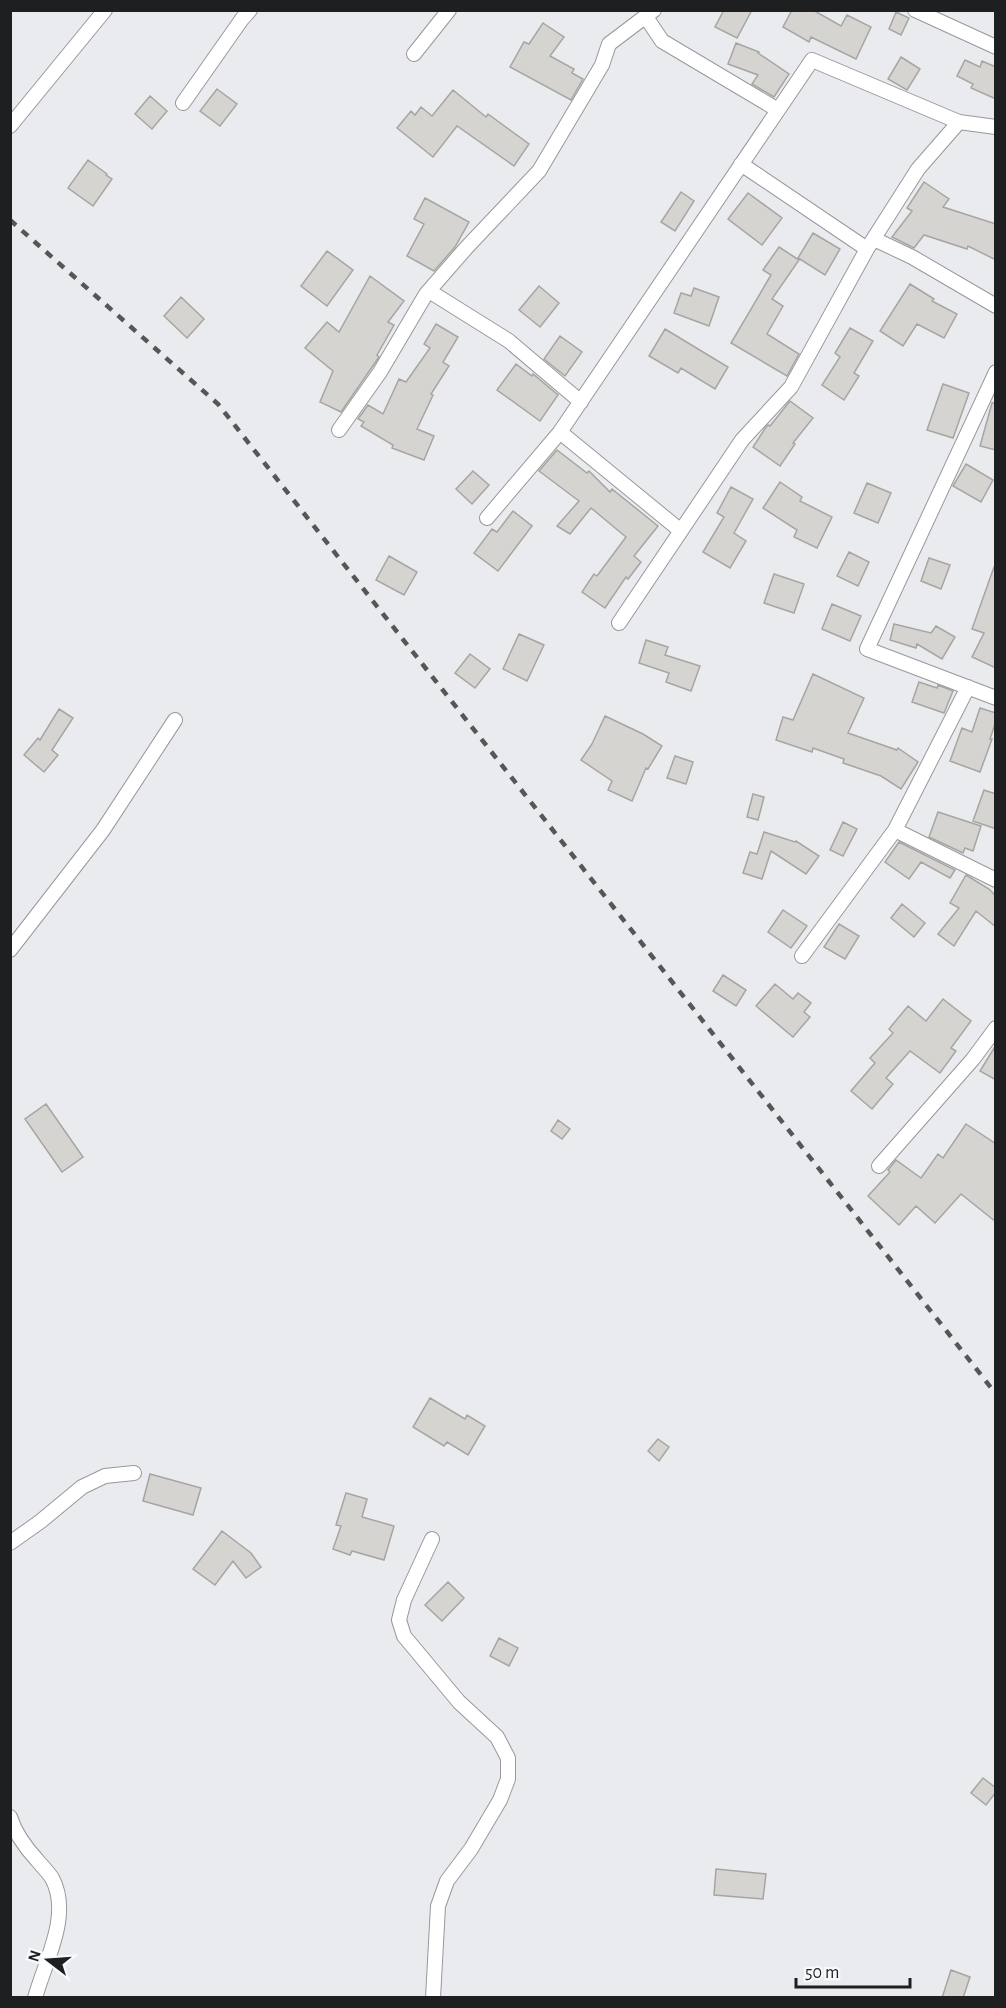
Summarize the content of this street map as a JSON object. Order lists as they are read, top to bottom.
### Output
{
  "scale_bar": "50 m",
  "north": "left"
}
